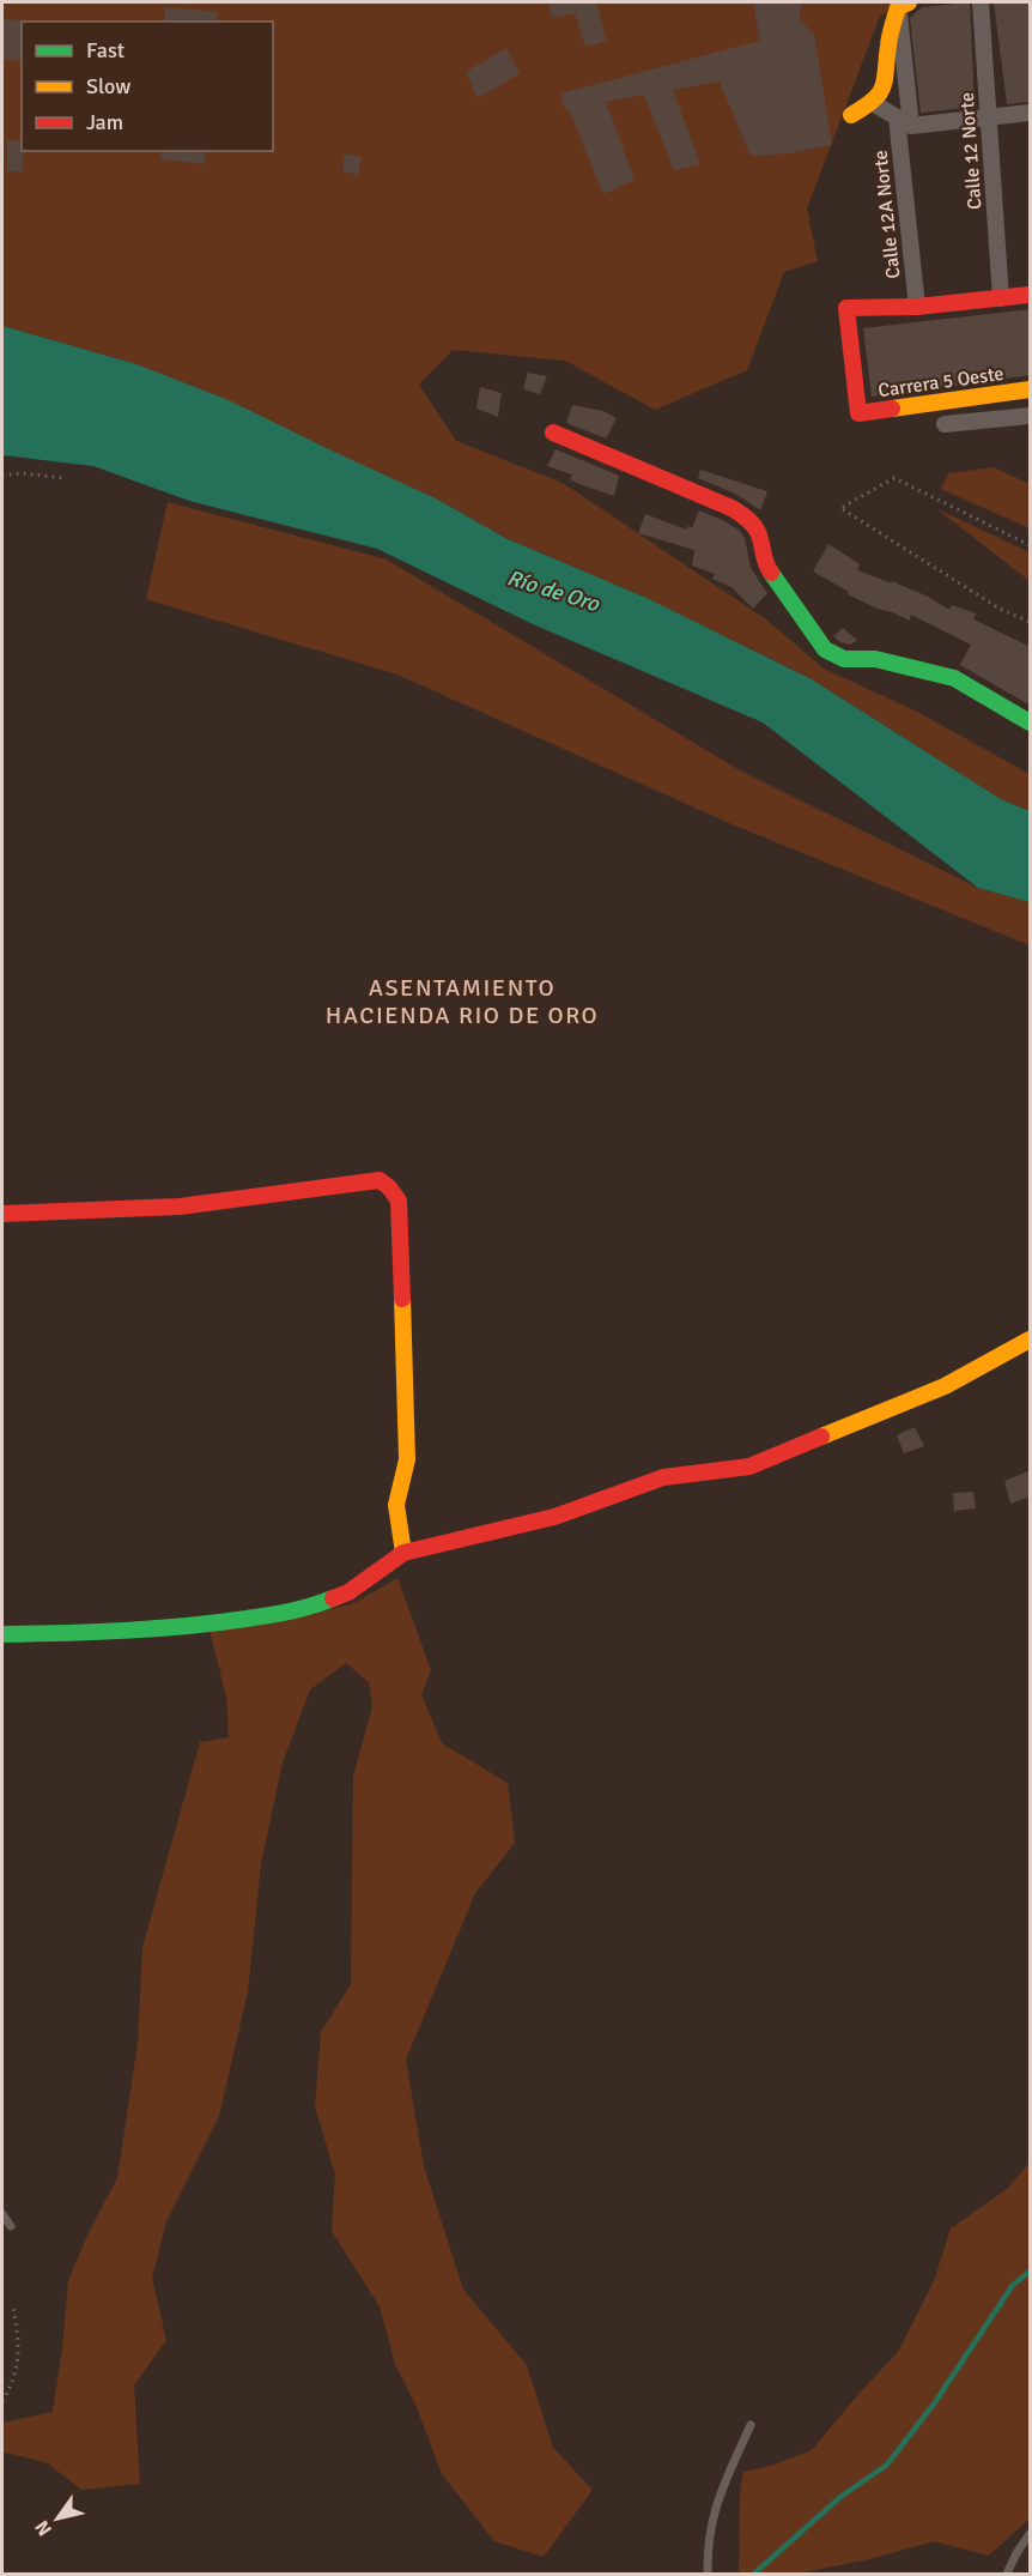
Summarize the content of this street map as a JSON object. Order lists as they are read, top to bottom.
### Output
{
  "streets": {
    "street": ["Calle 12 Norte", "Calle 12A Norte", "Carrera 5 Oeste"]
  },
  "crossings": [
    ["Calle 12A Norte", "Carrera 5 Oeste"]
  ],
  "districts": ["ASENTAMIENTO HACIENDA RIO DE ORO"],
  "water": ["Río de Oro"],
  "legend": ["Fast", "Slow", "Jam"],
  "north": "bottom left"
}
